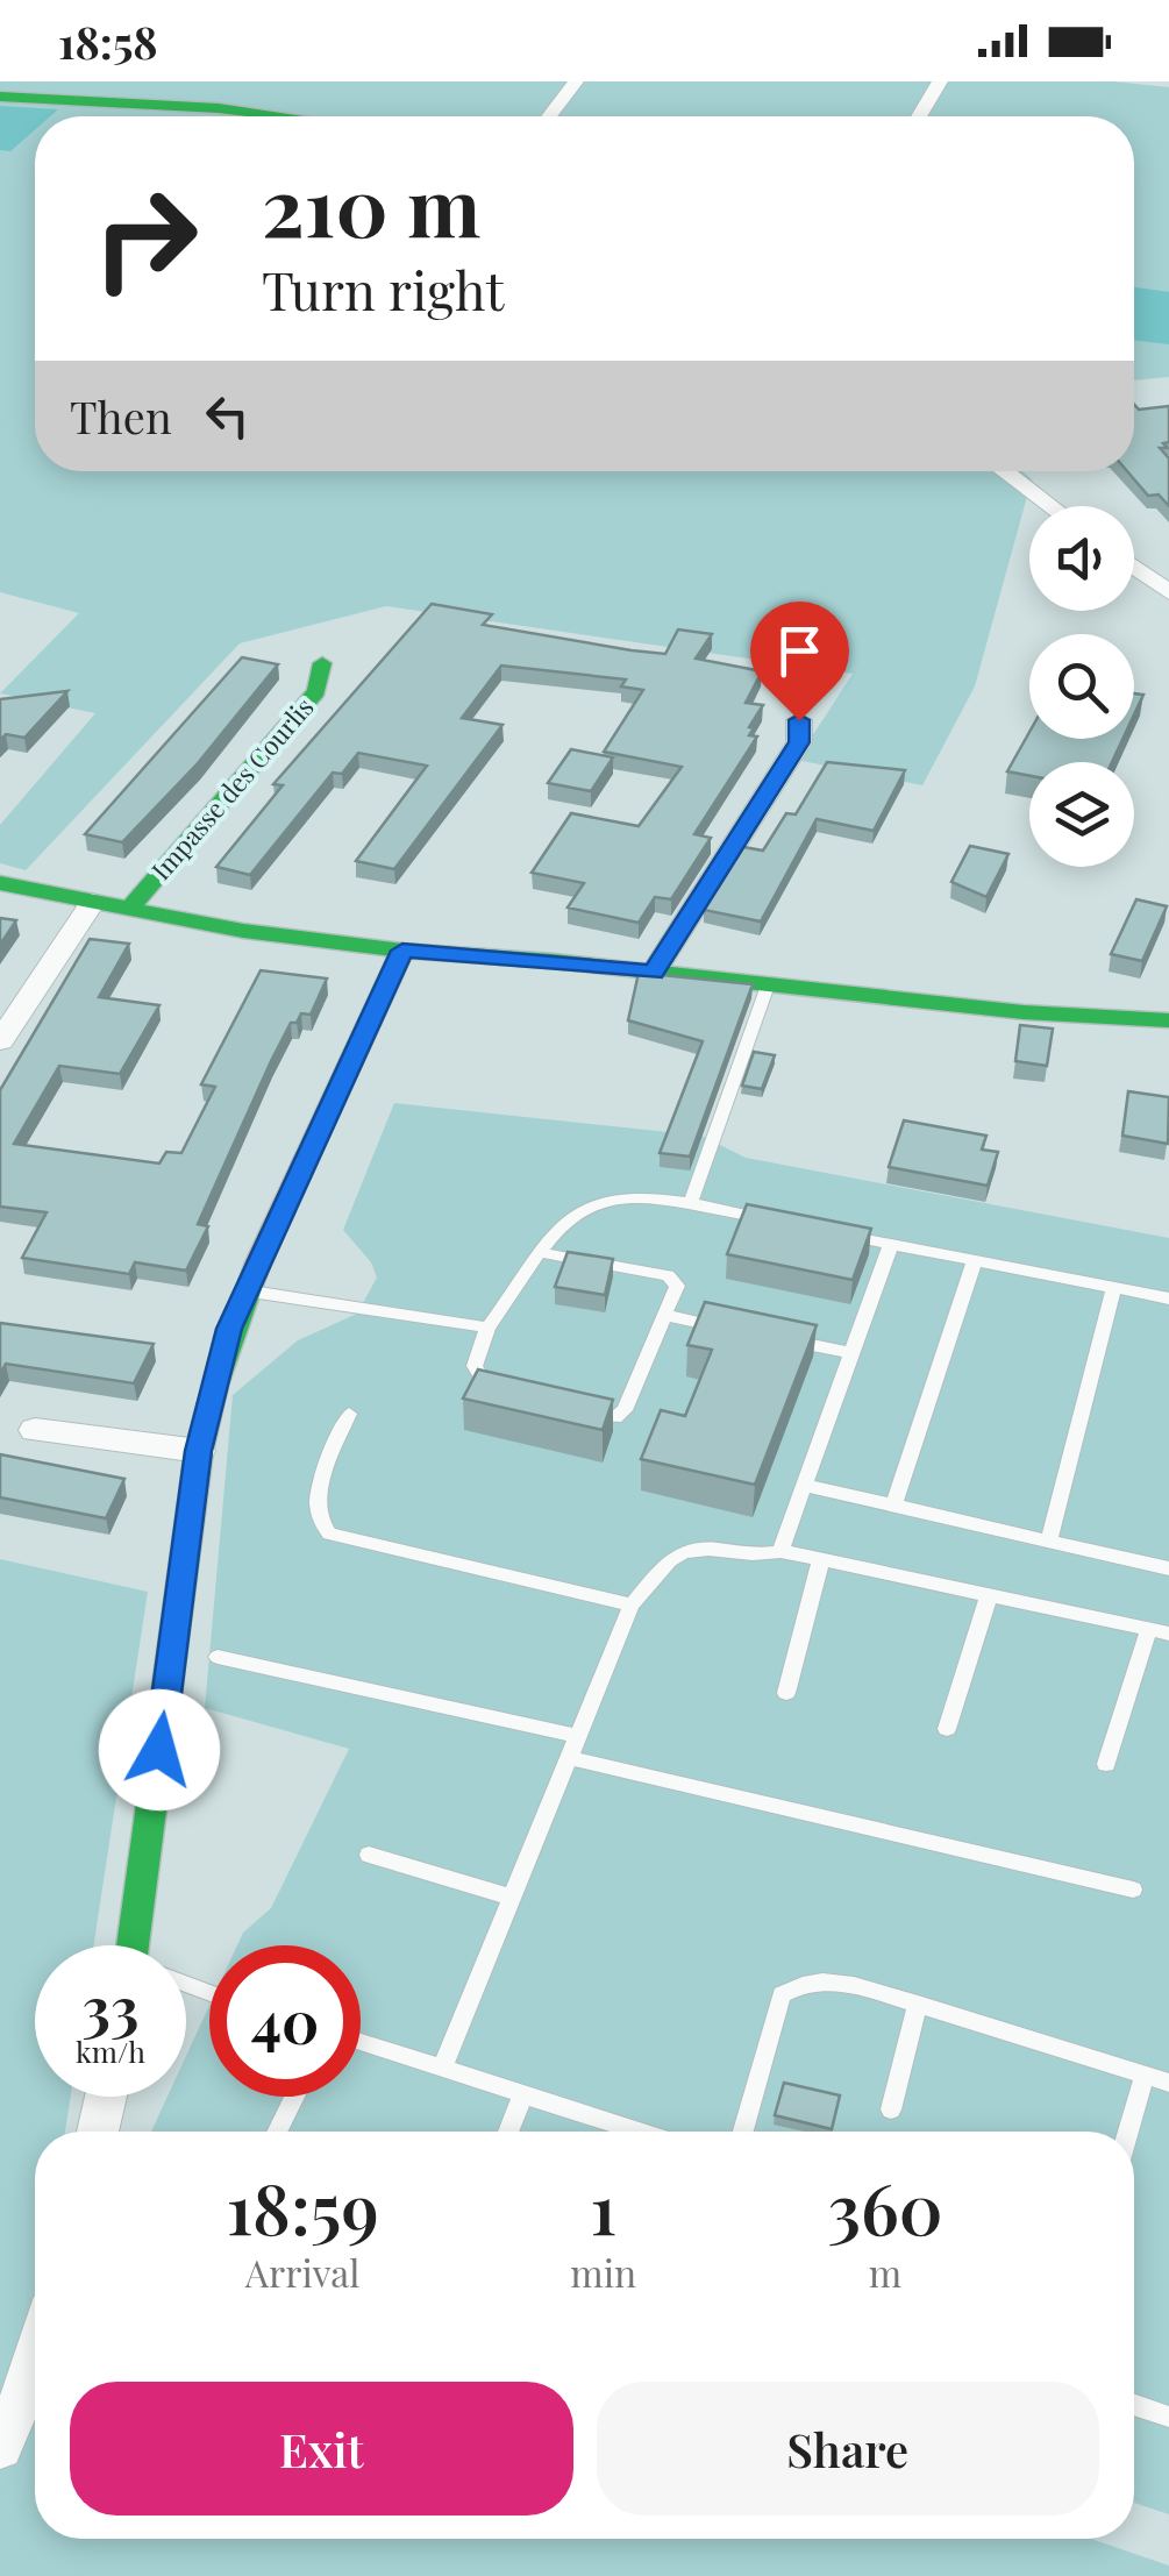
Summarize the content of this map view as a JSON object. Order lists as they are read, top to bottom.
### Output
{
  "streets": {
    "street": ["Impasse des Courlis"]
  },
  "page": {
    "status": "18:58",
    "turn": ["210 m", "Turn right"],
    "then": "Then",
    "speed": "33 km/h",
    "limit": "40",
    "eta": [
      "18:59",
      "Arrival",
      "1",
      "min",
      "360",
      "m"
    ],
    "buttons": ["Exit", "Share"]
  }
}
